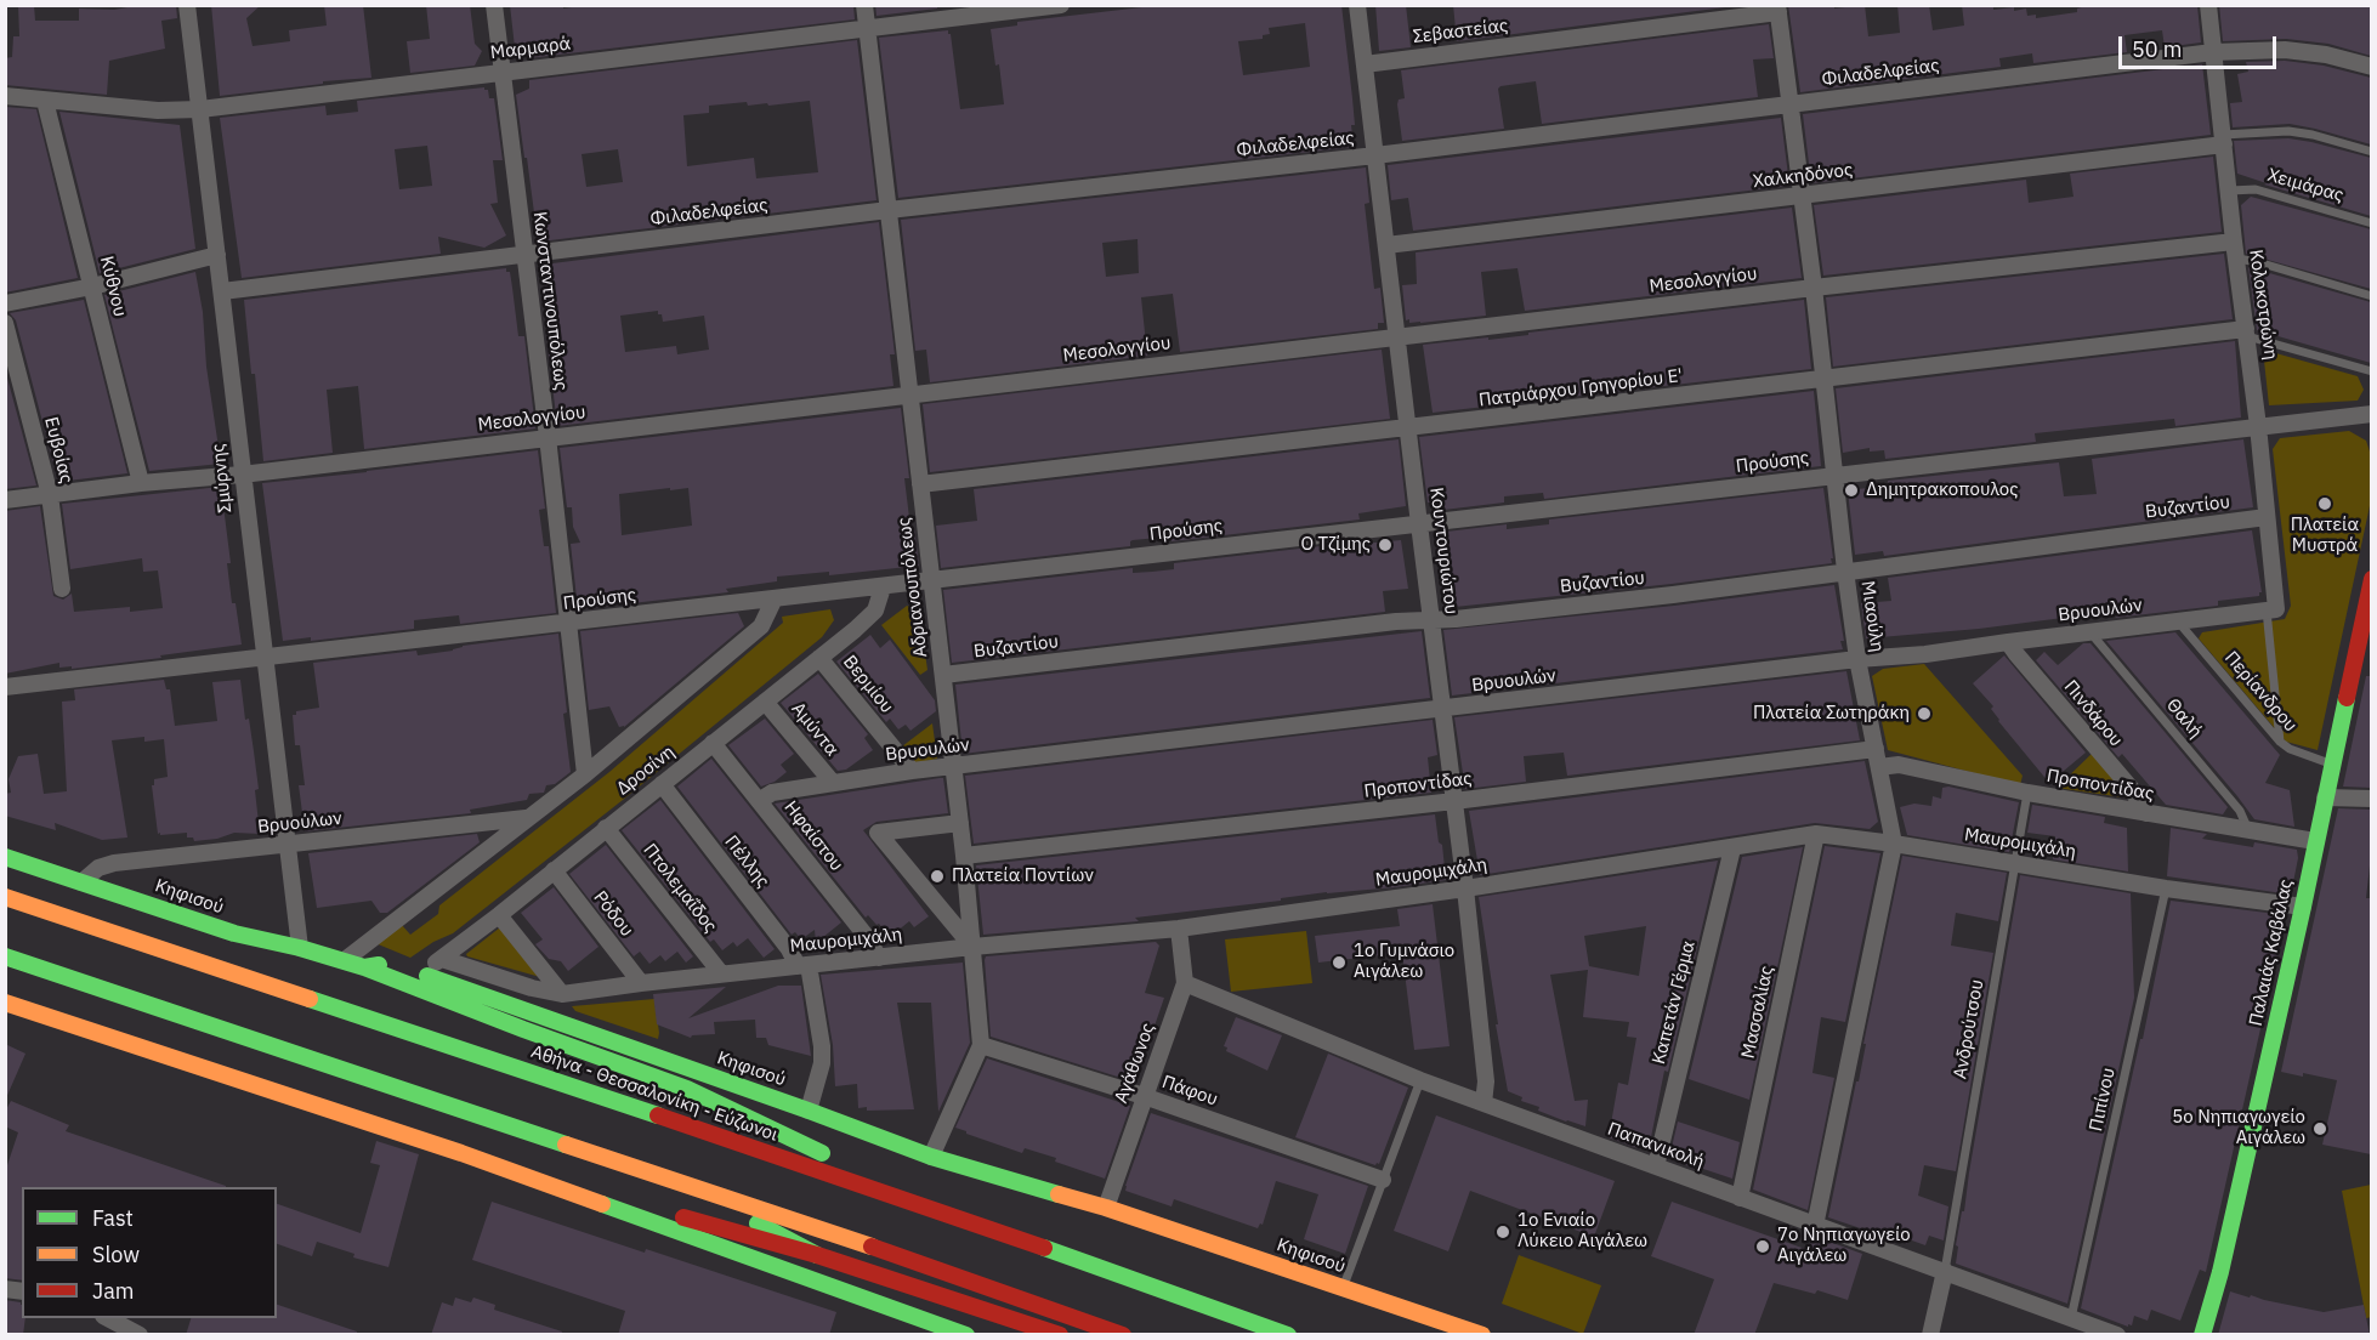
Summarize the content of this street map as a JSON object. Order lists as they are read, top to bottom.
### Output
{
  "streets": {
    "main road": ["Κηφισού", "Παλαιάς Καβάλας", "Αθήνα - Θεσσαλονίκη - Εύζωνοι"],
    "street": [
      "Σεβαστείας",
      "Μαρμαρά",
      "Φιλαδελφείας",
      "Χαλκηδόνος",
      "Μεσολογγίου",
      "Κύθνου",
      "Κωνσταντινουπόλεως",
      "Κολοκοτρώνη",
      "Πατριάρχου Γρηγορίου Ε'",
      "Ευβοίας",
      "Προύσης",
      "Σμύρνης",
      "Βυζαντίου",
      "Κουντουριώτου",
      "Αδριανουπόλεως",
      "Βρυουλών",
      "Μιαούλη",
      "Βερμίου",
      "Πινδάρου",
      "Αμύντα",
      "Δροσίνη",
      "Προποντίδας",
      "Βρυούλων",
      "Ηφαίστου",
      "Μαυρομιχάλη",
      "Πέλλης",
      "Πτολεμαΐδος",
      "Ρόδου",
      "Καπετάν Γέρμα",
      "Μασσαλίας",
      "Αγάθωνος",
      "Πάφου",
      "Παπανικολή"
    ],
    "lane": [
      "Χειμάρας",
      "Περίανδρου",
      "Θαλή",
      "Ανδρούτσου",
      "Πιπίνου"
    ]
  },
  "crossings": [
    ["Σεβαστείας", "Κουντουριώτου"],
    ["Σεβαστείας", "Μιαούλη"],
    ["Μαρμαρά", "Κύθνου"],
    ["Μαρμαρά", "Κωνσταντινουπόλεως"],
    ["Μαρμαρά", "Σμύρνης"],
    ["Μαρμαρά", "Αδριανουπόλεως"],
    ["Φιλαδελφείας", "Κωνσταντινουπόλεως"],
    ["Φιλαδελφείας", "Κολοκοτρώνη"],
    ["Φιλαδελφείας", "Σμύρνης"],
    ["Φιλαδελφείας", "Κουντουριώτου"],
    ["Φιλαδελφείας", "Αδριανουπόλεως"],
    ["Φιλαδελφείας", "Μιαούλη"],
    ["Χαλκηδόνος", "Κολοκοτρώνη"],
    ["Χαλκηδόνος", "Κουντουριώτου"],
    ["Χαλκηδόνος", "Μιαούλη"],
    ["Χειμάρας", "Κολοκοτρώνη"],
    ["Μεσολογγίου", "Κύθνου"],
    ["Μεσολογγίου", "Κωνσταντινουπόλεως"],
    ["Μεσολογγίου", "Κολοκοτρώνη"],
    ["Μεσολογγίου", "Ευβοίας"],
    ["Μεσολογγίου", "Σμύρνης"],
    ["Μεσολογγίου", "Κουντουριώτου"],
    ["Μεσολογγίου", "Αδριανουπόλεως"],
    ["Μεσολογγίου", "Μιαούλη"],
    ["Κωνσταντινουπόλεως", "Προύσης"],
    ["Κωνσταντινουπόλεως", "Δροσίνη"],
    ["Κολοκοτρώνη", "Πατριάρχου Γρηγορίου Ε'"],
    ["Κολοκοτρώνη", "Προύσης"],
    ["Κολοκοτρώνη", "Βυζαντίου"],
    ["Κολοκοτρώνη", "Βρυουλών"],
    ["Κολοκοτρώνη", "Περίανδρου"],
    ["Πατριάρχου Γρηγορίου Ε'", "Κουντουριώτου"],
    ["Πατριάρχου Γρηγορίου Ε'", "Αδριανουπόλεως"],
    ["Πατριάρχου Γρηγορίου Ε'", "Μιαούλη"],
    ["Προύσης", "Σμύρνης"],
    ["Προύσης", "Κουντουριώτου"],
    ["Προύσης", "Αδριανουπόλεως"],
    ["Προύσης", "Μιαούλη"],
    ["Προύσης", "Δροσίνη"],
    ["Σμύρνης", "Βρυούλων"],
    ["Σμύρνης", "Κηφισού"],
    ["Βυζαντίου", "Κουντουριώτου"],
    ["Βυζαντίου", "Αδριανουπόλεως"],
    ["Βυζαντίου", "Μιαούλη"],
    ["Κουντουριώτου", "Βρυουλών"],
    ["Κουντουριώτου", "Προποντίδας"],
    ["Κουντουριώτου", "Μαυρομιχάλη"],
    ["Κουντουριώτου", "Παπανικολή"],
    ["Αδριανουπόλεως", "Βρυουλών"],
    ["Αδριανουπόλεως", "Προποντίδας"],
    ["Αδριανουπόλεως", "Μαυρομιχάλη"],
    ["Αδριανουπόλεως", "Κηφισού"],
    ["Αδριανουπόλεως", "Πάφου"],
    ["Βρυουλών", "Μιαούλη"],
    ["Βρυουλών", "Βερμίου"],
    ["Βρυουλών", "Περίανδρου"],
    ["Βρυουλών", "Πινδάρου"],
    ["Βρυουλών", "Θαλή"],
    ["Βρυουλών", "Αμύντα"],
    ["Βρυουλών", "Ηφαίστου"],
    ["Μιαούλη", "Προποντίδας"],
    ["Μιαούλη", "Μαυρομιχάλη"],
    ["Μιαούλη", "Παπανικολή"],
    ["Βερμίου", "Δροσίνη"],
    ["Περίανδρου", "Παλαιάς Καβάλας"],
    ["Πινδάρου", "Προποντίδας"],
    ["Θαλή", "Προποντίδας"],
    ["Αμύντα", "Δροσίνη"],
    ["Δροσίνη", "Βρυούλων"],
    ["Δροσίνη", "Ηφαίστου"],
    ["Δροσίνη", "Μαυρομιχάλη"],
    ["Δροσίνη", "Πέλλης"],
    ["Δροσίνη", "Πτολεμαΐδος"],
    ["Δροσίνη", "Κηφισού"],
    ["Δροσίνη", "Ρόδου"],
    ["Προποντίδας", "Παλαιάς Καβάλας"],
    ["Προποντίδας", "Ανδρούτσου"],
    ["Βρυούλων", "Κηφισού"],
    ["Ηφαίστου", "Μαυρομιχάλη"],
    ["Μαυρομιχάλη", "Πέλλης"],
    ["Μαυρομιχάλη", "Πτολεμαΐδος"],
    ["Μαυρομιχάλη", "Ρόδου"],
    ["Μαυρομιχάλη", "Παλαιάς Καβάλας"],
    ["Μαυρομιχάλη", "Καπετάν Γέρμα"],
    ["Μαυρομιχάλη", "Μασσαλίας"],
    ["Μαυρομιχάλη", "Ανδρούτσου"],
    ["Μαυρομιχάλη", "Αγάθωνος"],
    ["Μαυρομιχάλη", "Πιπίνου"],
    ["Κηφισού", "Αγάθωνος"],
    ["Καπετάν Γέρμα", "Παπανικολή"],
    ["Μασσαλίας", "Παπανικολή"],
    ["Ανδρούτσου", "Παπανικολή"],
    ["Αγάθωνος", "Πάφου"],
    ["Αγάθωνος", "Παπανικολή"],
    ["Πιπίνου", "Παπανικολή"]
  ],
  "places": [
    "Δημητρακοπουλος",
    "Πλατεία Μυστρά",
    "Ο Τζίμης",
    "Πλατεία Σωτηράκη",
    "Πλατεία Ποντίων",
    "1ο Γυμνάσιο Αιγάλεω",
    "5ο Νηπιαγωγείο Αιγάλεω",
    "1ο Ενιαίο Λύκειο Αιγάλεω",
    "7ο Νηπιαγωγείο Αιγάλεω"
  ],
  "legend": ["Fast", "Slow", "Jam"],
  "scale_bar": "50 m"
}
